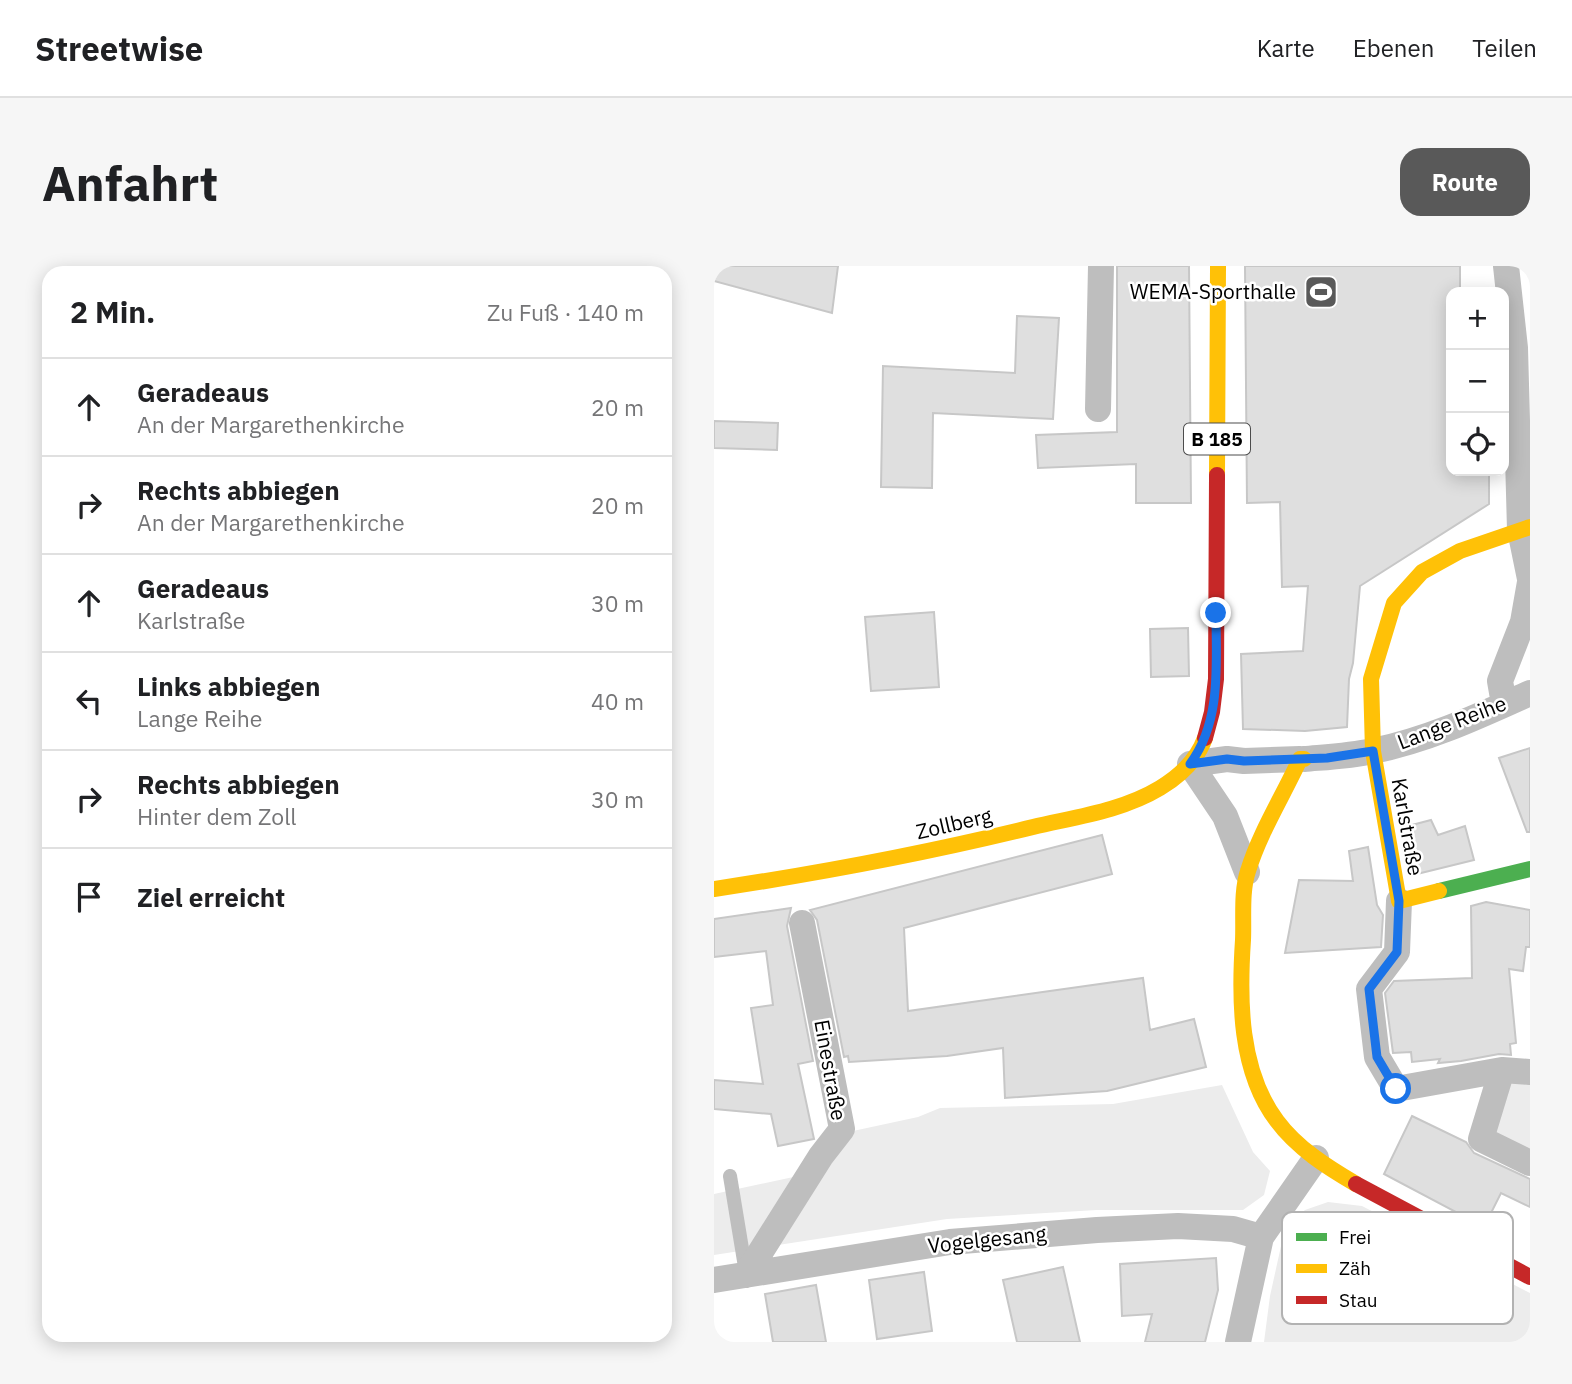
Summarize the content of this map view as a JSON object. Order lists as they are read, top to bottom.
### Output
{
  "streets": {
    "street": [
      "B 185",
      "Lange Reihe",
      "Zollberg",
      "Karlstraße",
      "Einestraße",
      "Vogelgesang"
    ]
  },
  "crossings": [
    ["B 185", "Lange Reihe"],
    ["B 185", "Zollberg"],
    ["Lange Reihe", "Zollberg"],
    ["Lange Reihe", "Karlstraße"],
    ["Einestraße", "Vogelgesang"]
  ],
  "places": {
    "sports": ["WEMA-Sporthalle"]
  },
  "legend": ["Frei", "Zäh", "Stau"],
  "page": {
    "header": "Streetwise",
    "nav": ["Karte", "Ebenen", "Teilen"],
    "buttons": "Route",
    "title": "Anfahrt",
    "heading": ["2 Min.", "Zu Fuß · 140 m"],
    "map_buttons": ["+", "−"],
    "list": [
      ["Geradeaus", "An der Margarethenkirche", "20 m"],
      ["Rechts abbiegen", "An der Margarethenkirche", "20 m"],
      ["Geradeaus", "Karlstraße", "30 m"],
      ["Links abbiegen", "Lange Reihe", "40 m"],
      ["Rechts abbiegen", "Hinter dem Zoll", "30 m"],
      "Ziel erreicht"
    ]
  }
}
